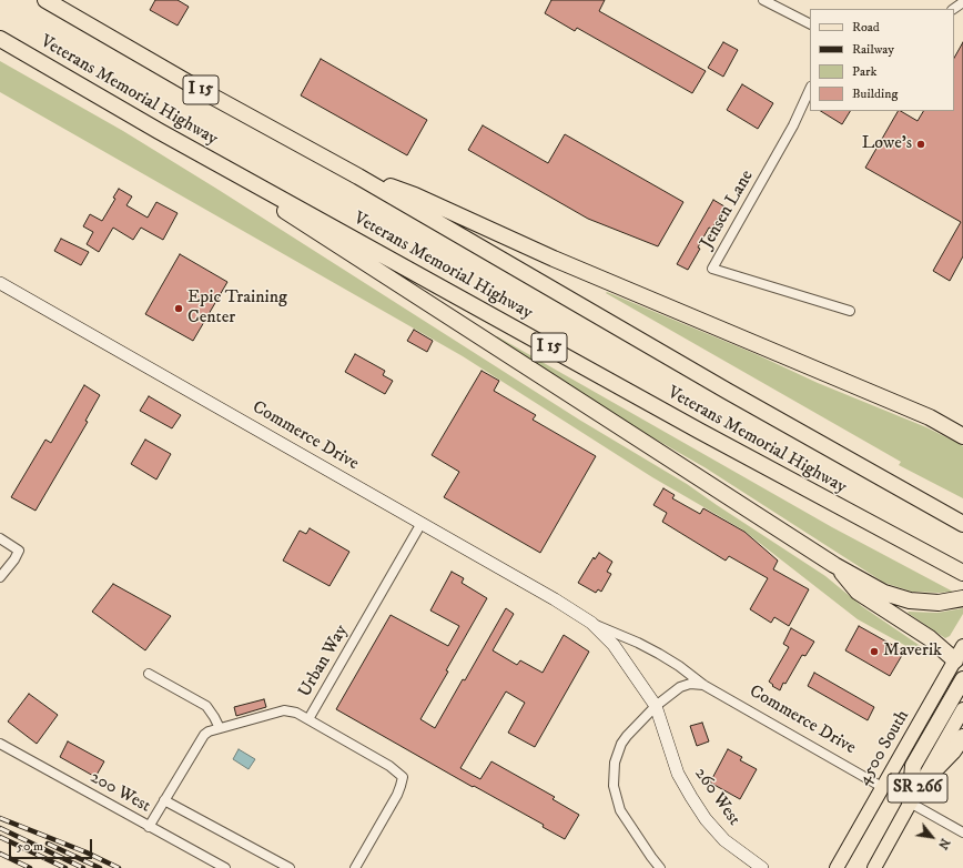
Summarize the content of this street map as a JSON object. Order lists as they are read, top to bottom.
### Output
{
  "streets": {
    "highway": ["I 15", "Veterans Memorial Highway"],
    "main road": ["4500 South", "SR 266"],
    "street": [
      "Jensen Lane",
      "Commerce Drive",
      "Urban Way",
      "200 West",
      "260 West"
    ]
  },
  "crossings": [
    ["Commerce Drive", "Urban Way"],
    ["Commerce Drive", "4500 South"],
    ["Commerce Drive", "260 West"],
    ["Urban Way", "200 West"]
  ],
  "places": ["Lowe's", "Epic Training Center", "Maverik"],
  "legend": [
    "Road",
    "Railway",
    "Park",
    "Building"
  ],
  "scale_bar": "50 m",
  "north": "bottom right"
}
